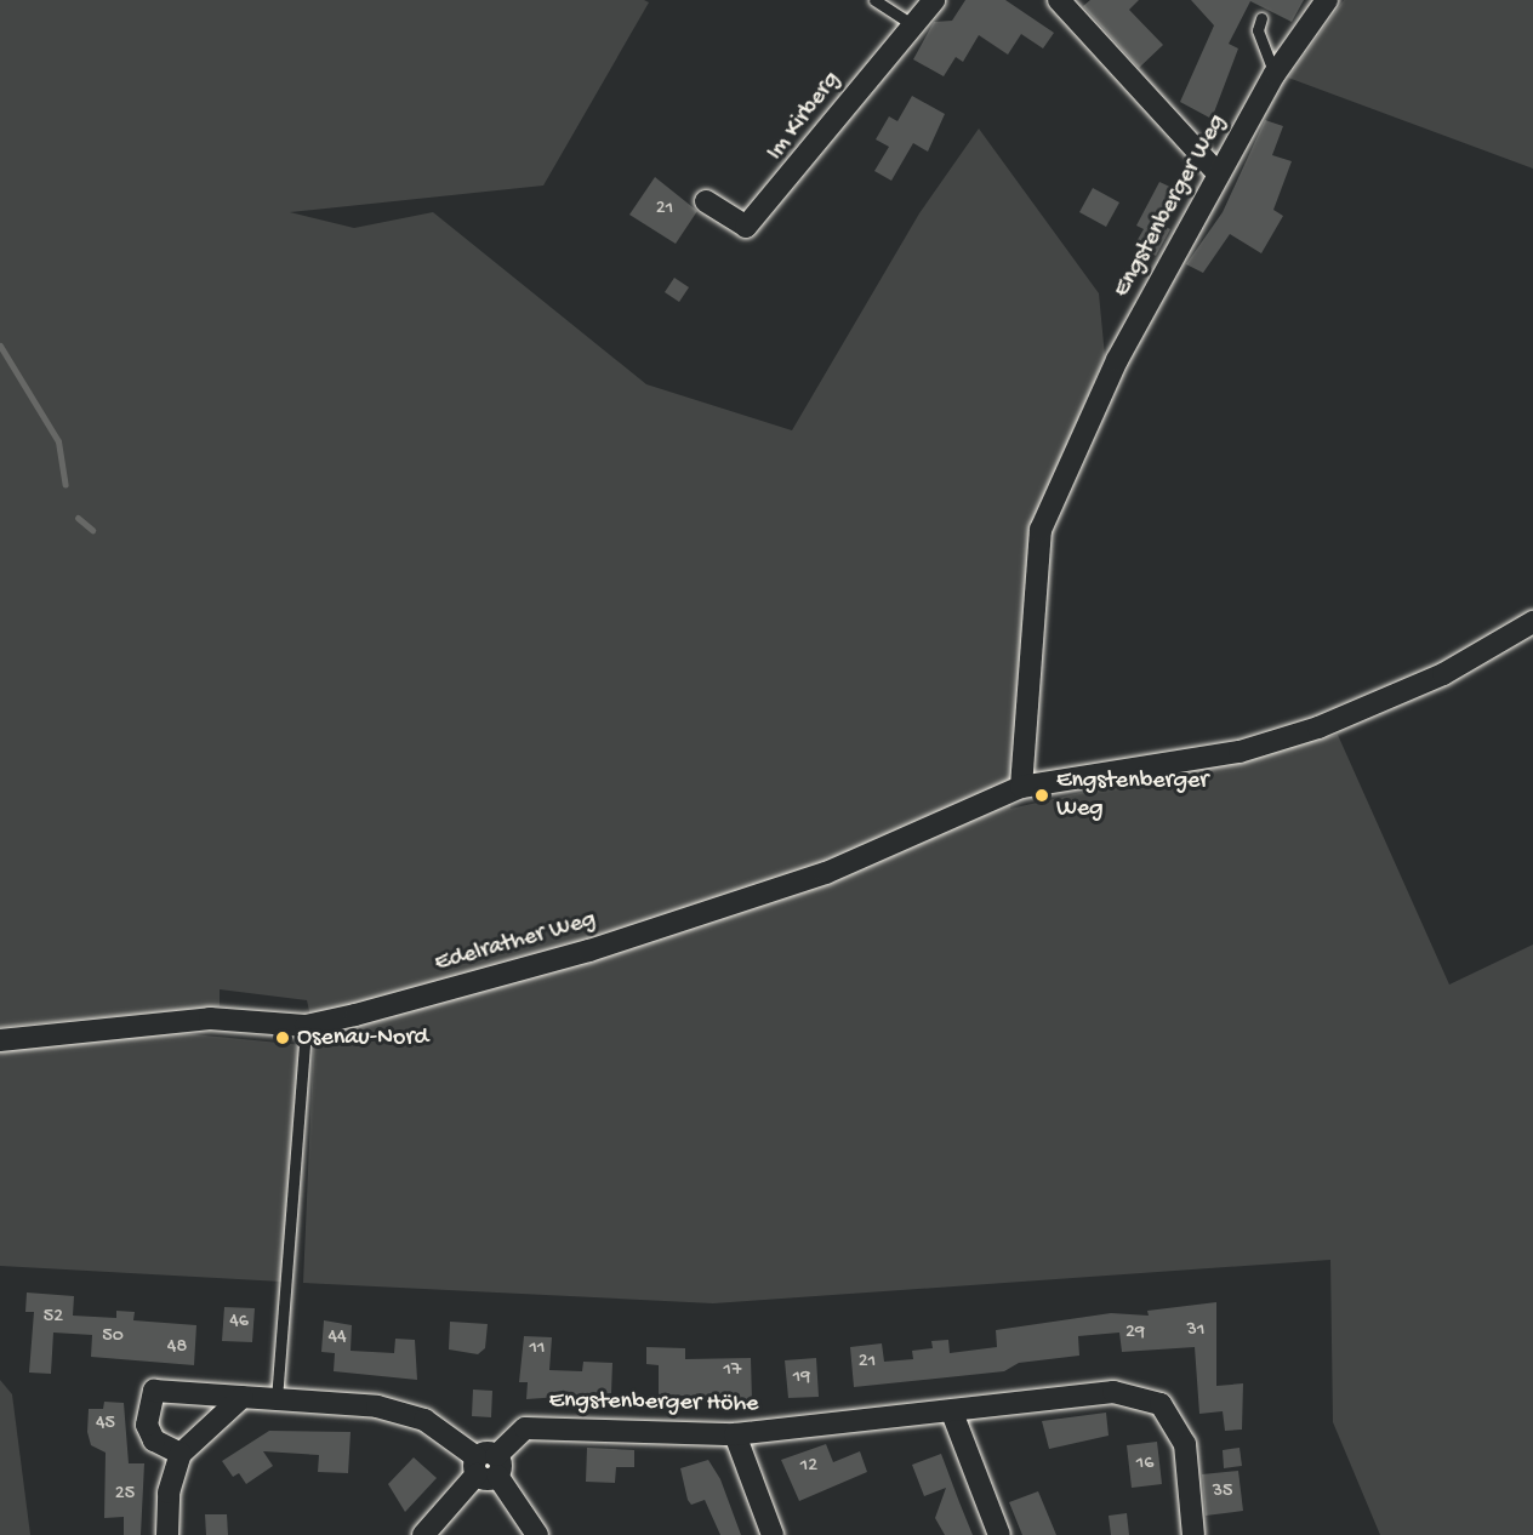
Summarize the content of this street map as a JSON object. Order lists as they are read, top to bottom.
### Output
{
  "streets": {
    "street": [
      "Im Kirberg",
      "Engstenberger Weg",
      "Edelrather Weg",
      "Engstenberger Höhe"
    ]
  },
  "crossings": [
    ["Engstenberger Weg", "Edelrather Weg"]
  ],
  "places": ["Engstenberger Weg", "Osenau-Nord"],
  "house_numbers": [
    "21",
    "52",
    "46",
    "31",
    "29",
    "50",
    "44",
    "48",
    "11",
    "21",
    "17",
    "19",
    "45",
    "16",
    "12",
    "35",
    "25"
  ]
}
